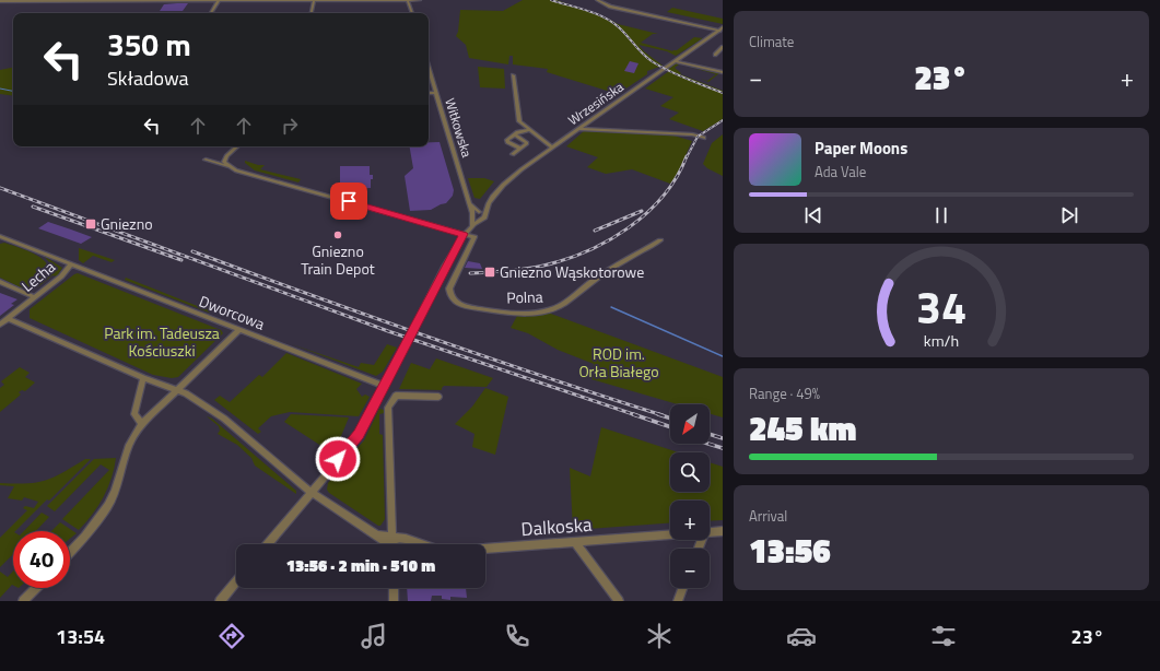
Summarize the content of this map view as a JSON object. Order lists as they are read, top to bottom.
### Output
{
  "streets": {
    "street": [
      "Wrzesińska",
      "Witkowska",
      "Lecha",
      "Polna",
      "Dworcowa",
      "Dalkoska"
    ]
  },
  "crossings": [
    ["Wrzesińska", "Witkowska"],
    ["Wrzesińska", "Polna"],
    ["Lecha", "Dworcowa"],
    ["Lecha", "Dalkoska"]
  ],
  "parks": ["Park im. Tadeusza Kościuszki", "ROD im. Orła Białego"],
  "places": {
    "transit": ["Gniezno", "Gniezno Wąskotorowe"],
    "other": ["Gniezno Train Depot"]
  },
  "north": "bottom left",
  "page": {
    "tile": [
      "Climate",
      ["Range · 49%", "245 km"],
      ["Arrival", "13:56"]
    ],
    "turn": ["350 m", "Składowa"],
    "heat": ["−", "23°", "+"],
    "song": ["Paper Moons", "Ada Vale"],
    "map_buttons": ["+", "−"],
    "limit": "40",
    "trip": "13:56 · 2 min · 510 m",
    "tabs": ["13:54", "23°"],
    "gauge": ["34", "km/h"]
  }
}
